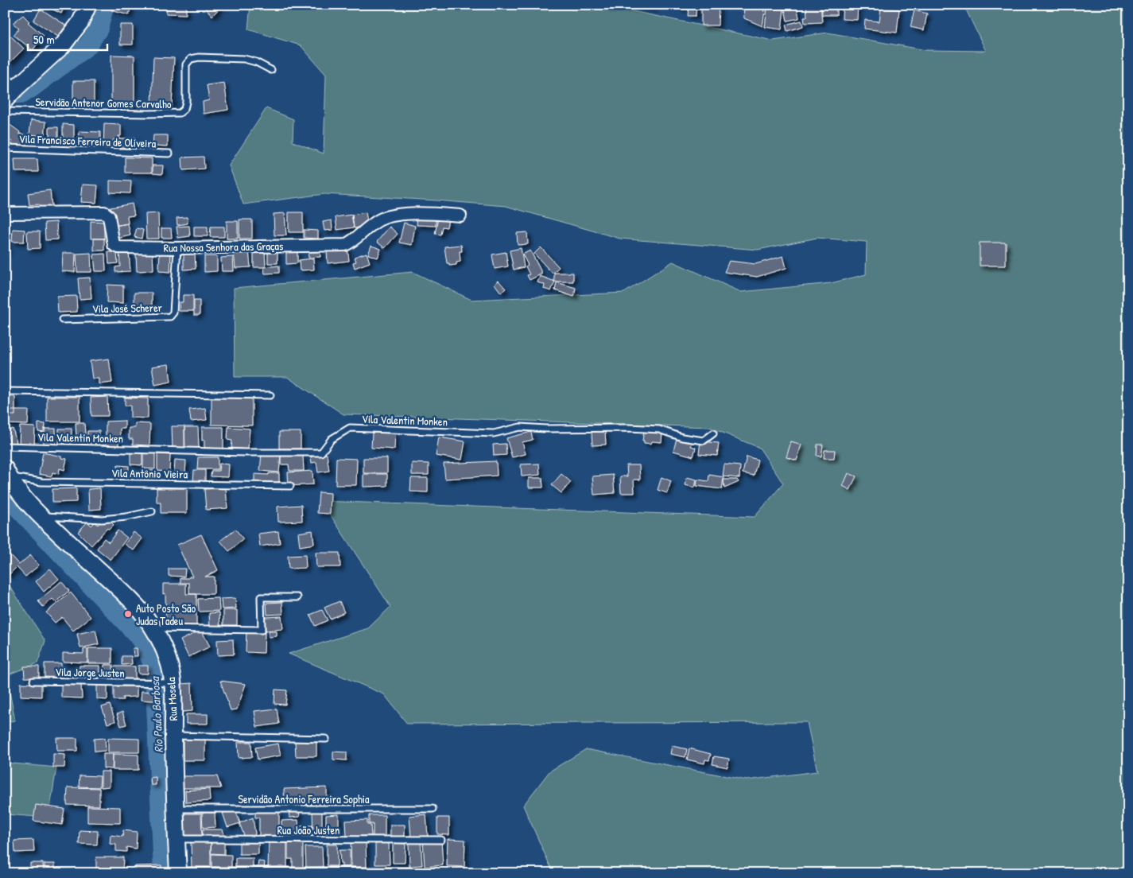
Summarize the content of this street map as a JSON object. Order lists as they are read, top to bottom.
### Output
{
  "streets": {
    "street": ["Rua Nossa Senhora das Graças", "Rua Mosela"],
    "lane": [
      "Servidão Antenor Gomes Carvalho",
      "Vila Francisco Ferreira de Oliveira",
      "Vila José Scherer",
      "Vila Valentin Monken",
      "Vila Antônio Vieira",
      "Vila Jorge Justen",
      "Servidão Antonio Ferreira Sophia",
      "Rua João Justen"
    ]
  },
  "crossings": [
    ["Rua Nossa Senhora das Graças", "Vila José Scherer"],
    ["Vila Antônio Vieira", "Rua Mosela"],
    ["Vila Jorge Justen", "Rua Mosela"],
    ["Rua Mosela", "Servidão Antonio Ferreira Sophia"],
    ["Rua Mosela", "Rua João Justen"]
  ],
  "water": ["Rio Paulo Barbosa"],
  "places": ["Auto Posto São Judas Tadeu"],
  "scale_bar": "50 m"
}
